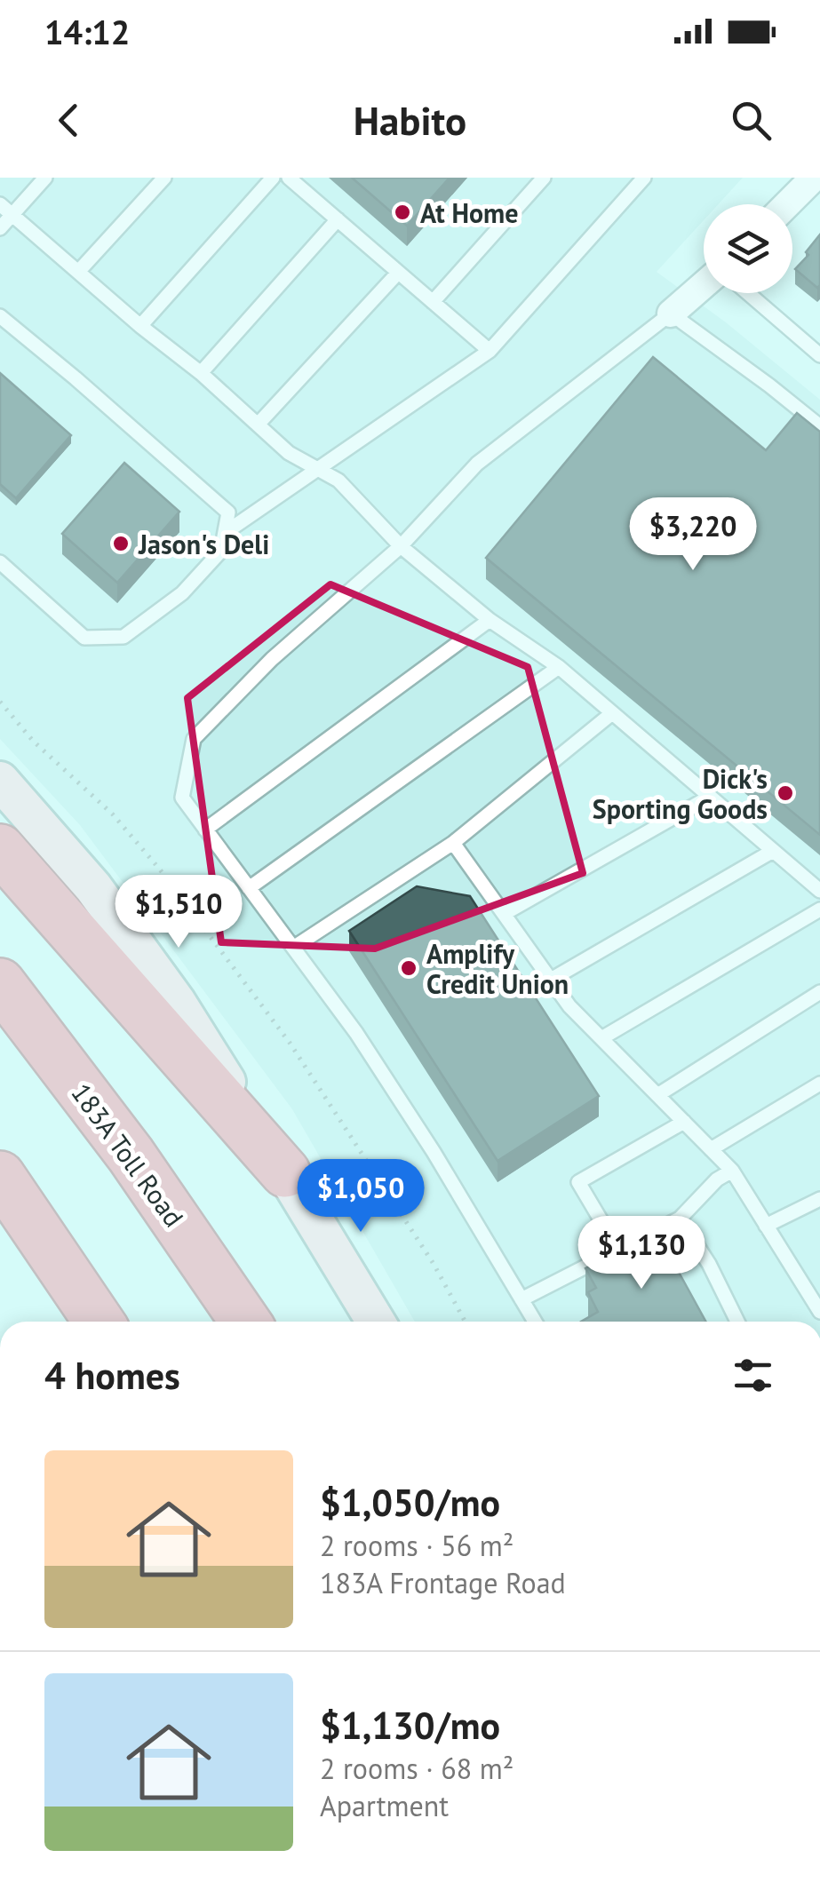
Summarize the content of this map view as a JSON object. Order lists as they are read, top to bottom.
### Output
{
  "streets": {
    "highway": ["183A Toll Road"]
  },
  "places": [
    "At Home",
    "Jason's Deli",
    "Dick's Sporting Goods",
    "Amplify Credit Union"
  ],
  "page": {
    "status": "14:12",
    "header": "Habito",
    "price": [
      "$3,220",
      "$1,510",
      "$1,050",
      "$1,130"
    ],
    "heading": "4 homes",
    "list": [
      {
        "name": "$1,050/mo",
        "note": "2 rooms · 56 m² · 183A Frontage Road"
      },
      {
        "name": "$1,130/mo",
        "note": "2 rooms · 68 m² · Apartment"
      }
    ]
  }
}
